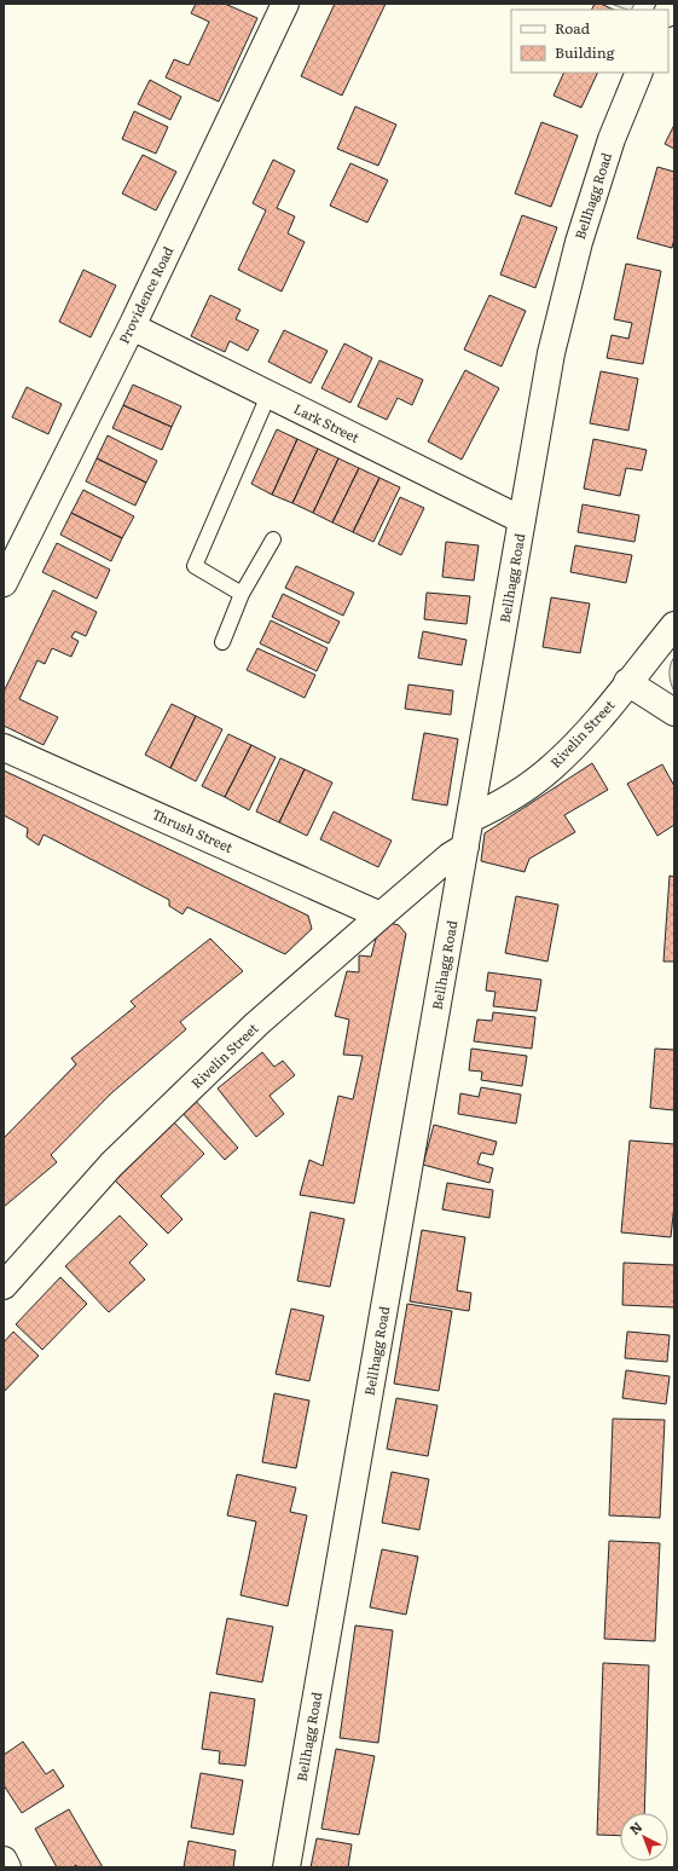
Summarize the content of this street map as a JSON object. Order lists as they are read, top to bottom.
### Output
{
  "streets": {
    "street": [
      "Bellhagg Road",
      "Providence Road",
      "Lark Street",
      "Rivelin Street",
      "Thrush Street"
    ]
  },
  "crossings": [
    ["Bellhagg Road", "Lark Street"],
    ["Bellhagg Road", "Rivelin Street"],
    ["Providence Road", "Lark Street"],
    ["Rivelin Street", "Thrush Street"]
  ],
  "legend": ["Road", "Building"],
  "north": "top left"
}
